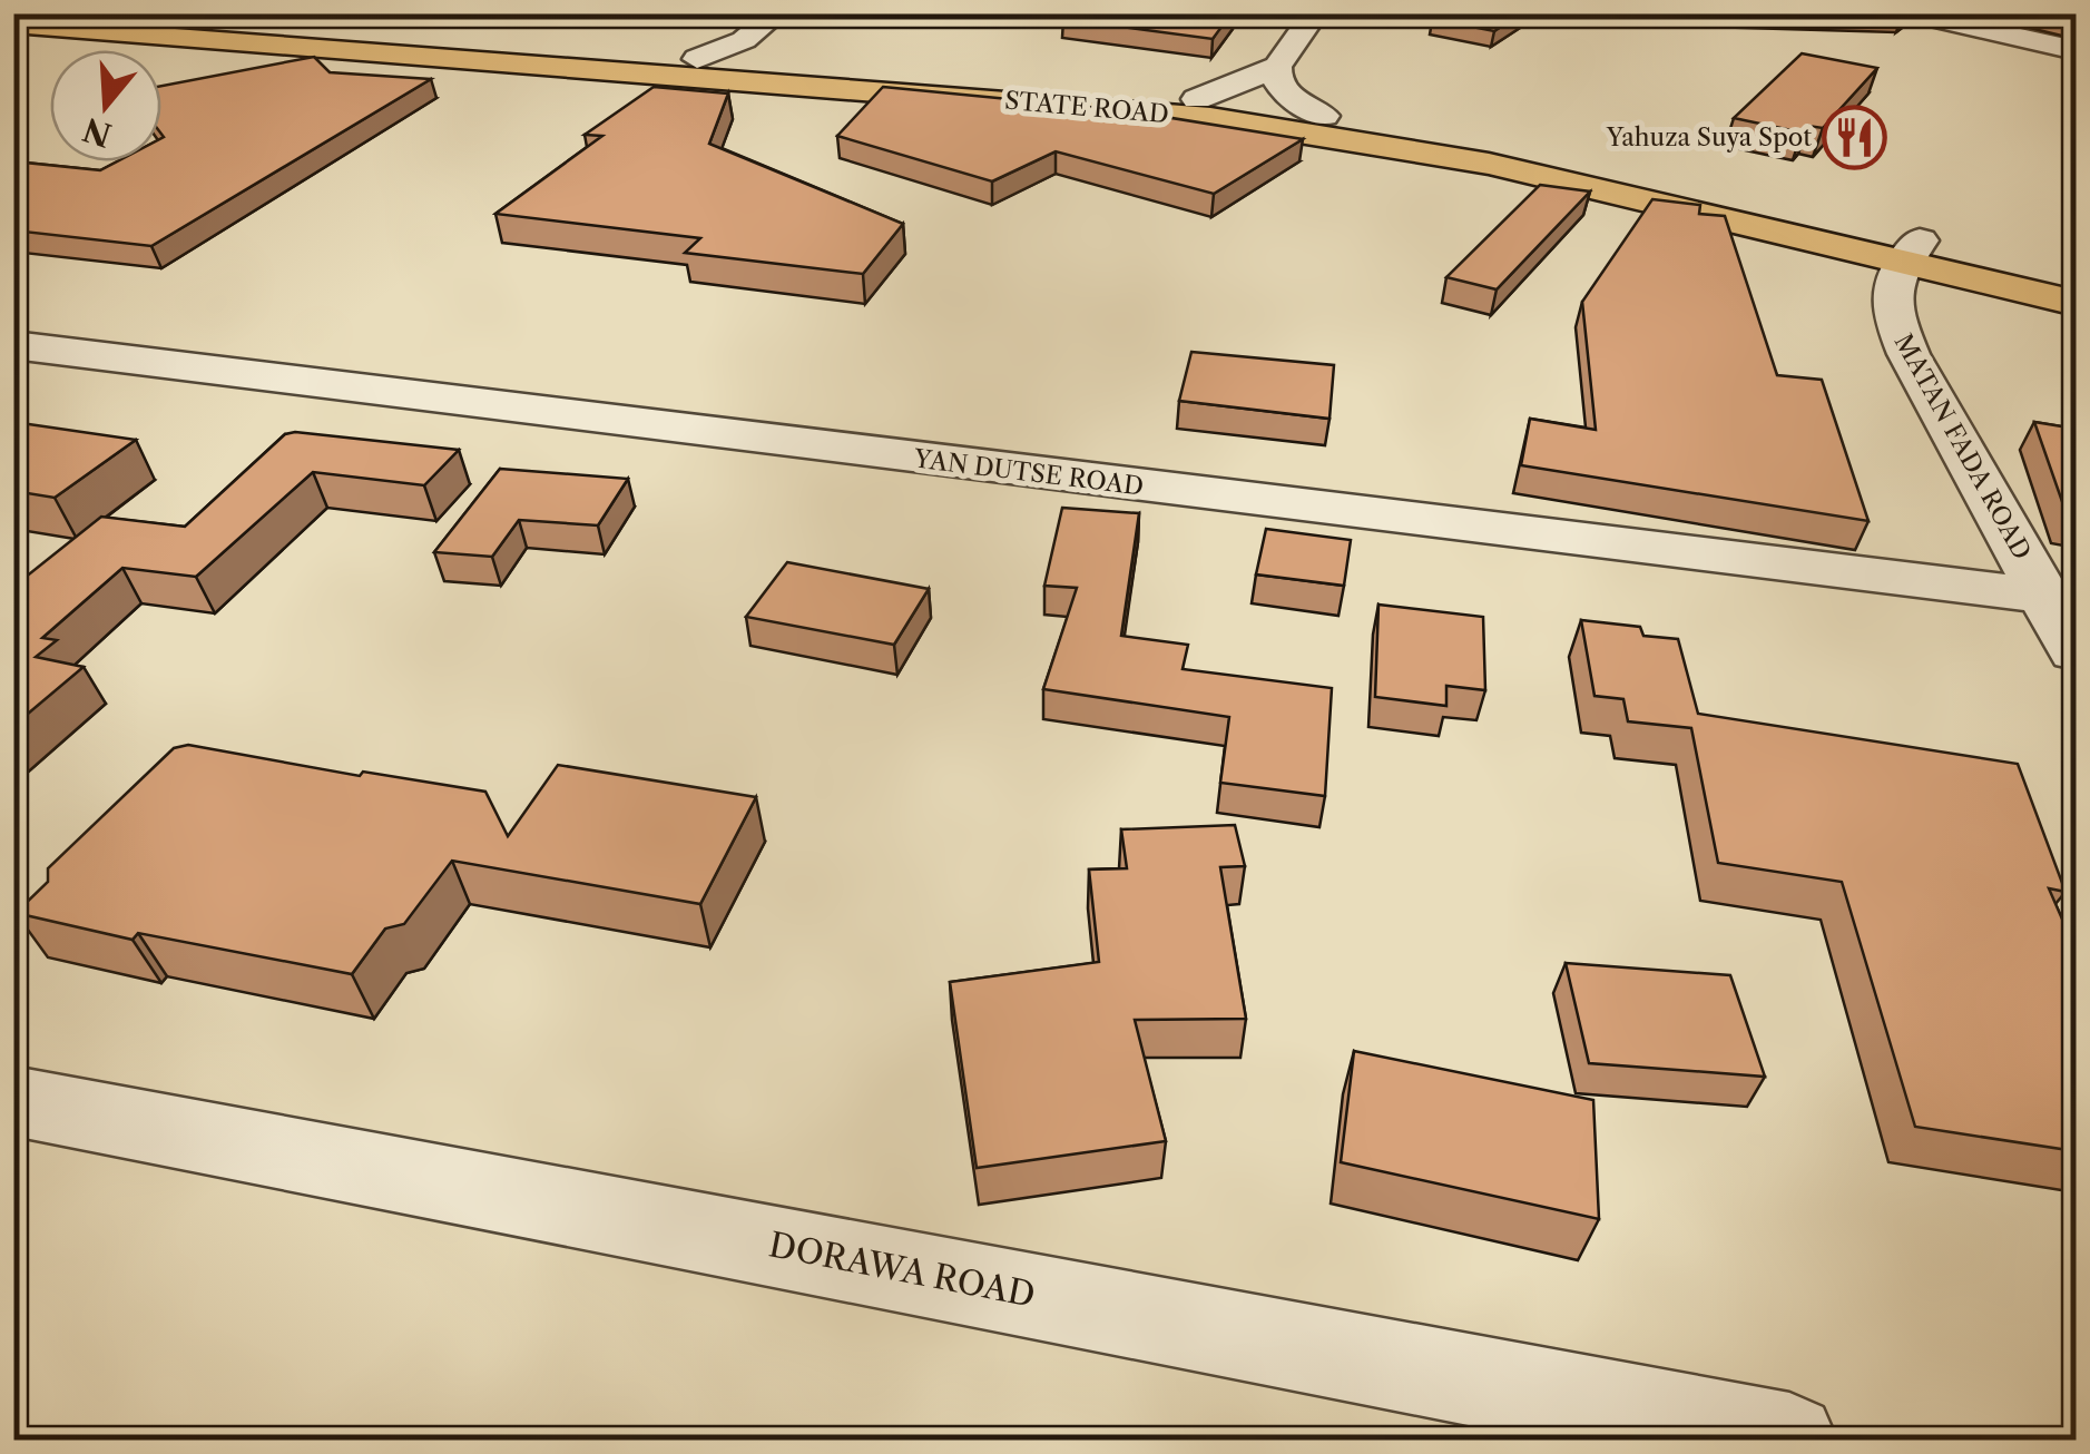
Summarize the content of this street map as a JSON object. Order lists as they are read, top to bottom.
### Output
{
  "streets": {
    "main road": ["STATE ROAD"],
    "street": ["MATAN FADA ROAD", "YAN DUTSE ROAD", "DORAWA ROAD"]
  },
  "crossings": [
    ["STATE ROAD", "MATAN FADA ROAD"],
    ["MATAN FADA ROAD", "YAN DUTSE ROAD"]
  ],
  "places": {
    "restaurant": ["Yahuza Suya Spot"]
  },
  "north": "bottom"
}
